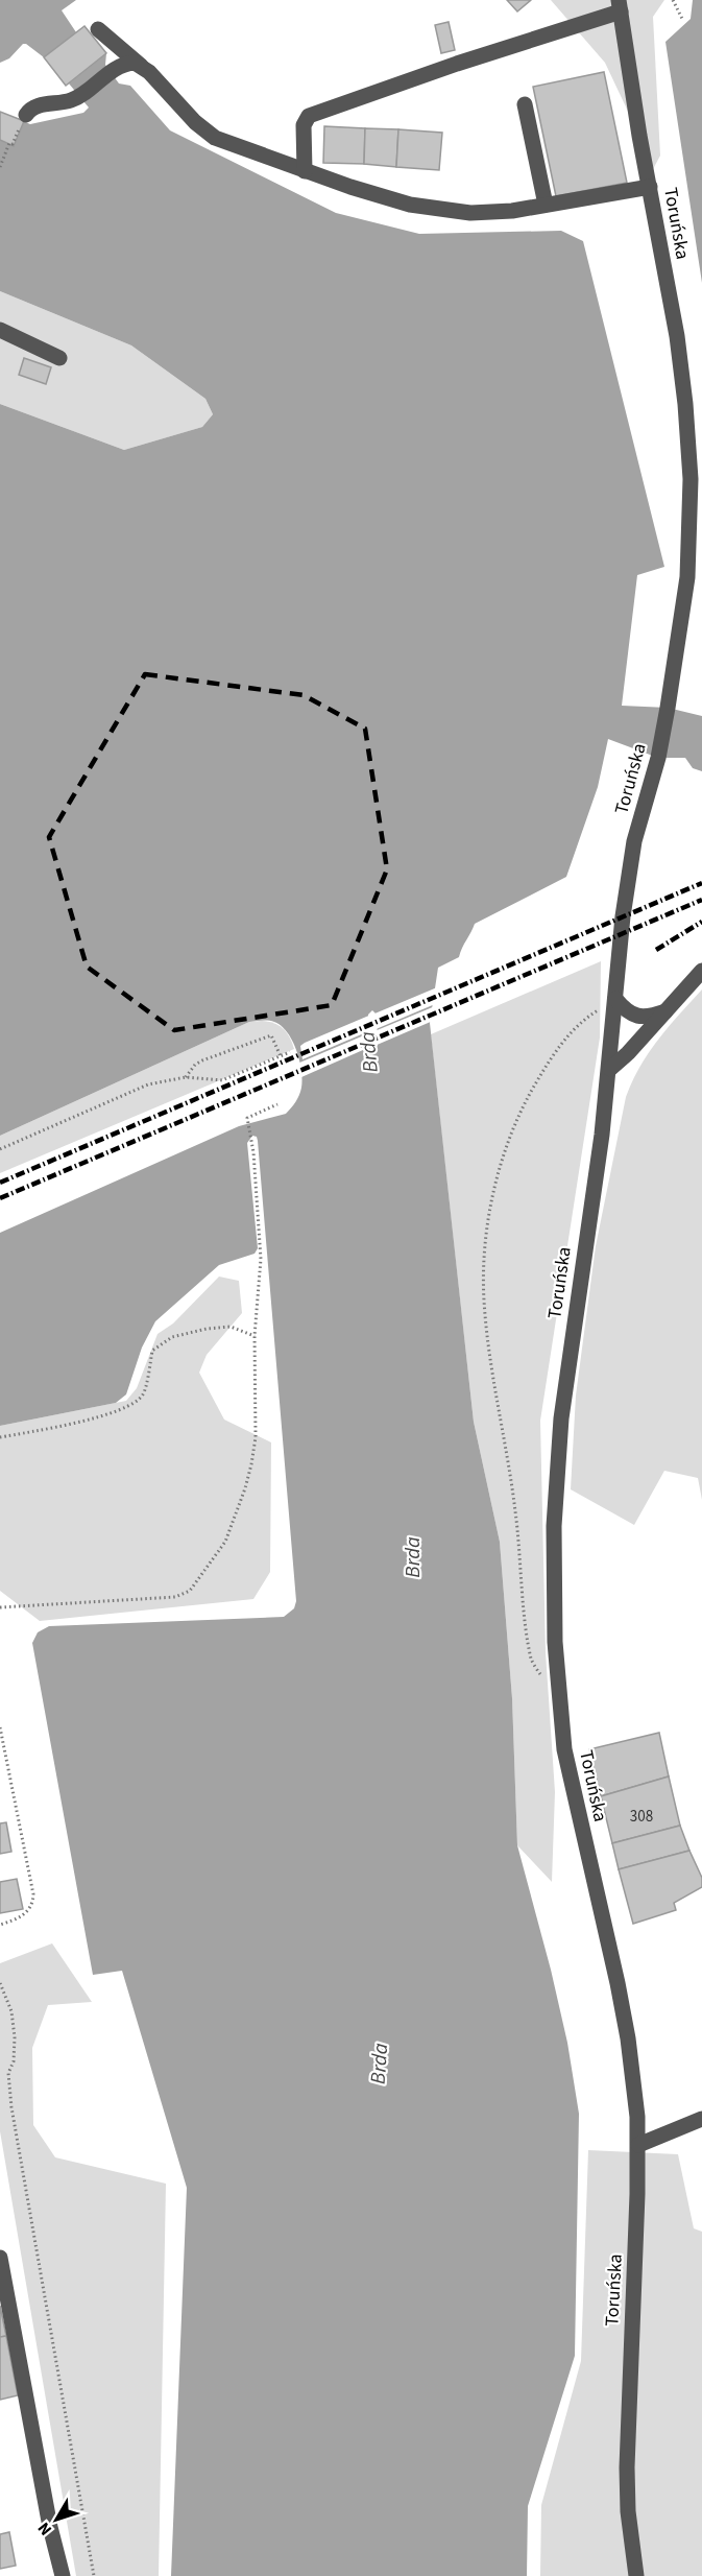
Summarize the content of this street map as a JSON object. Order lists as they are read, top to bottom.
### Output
{
  "streets": {
    "street": ["Toruńska"]
  },
  "water": ["Brda"],
  "house_numbers": ["308"],
  "north": "bottom left"
}
